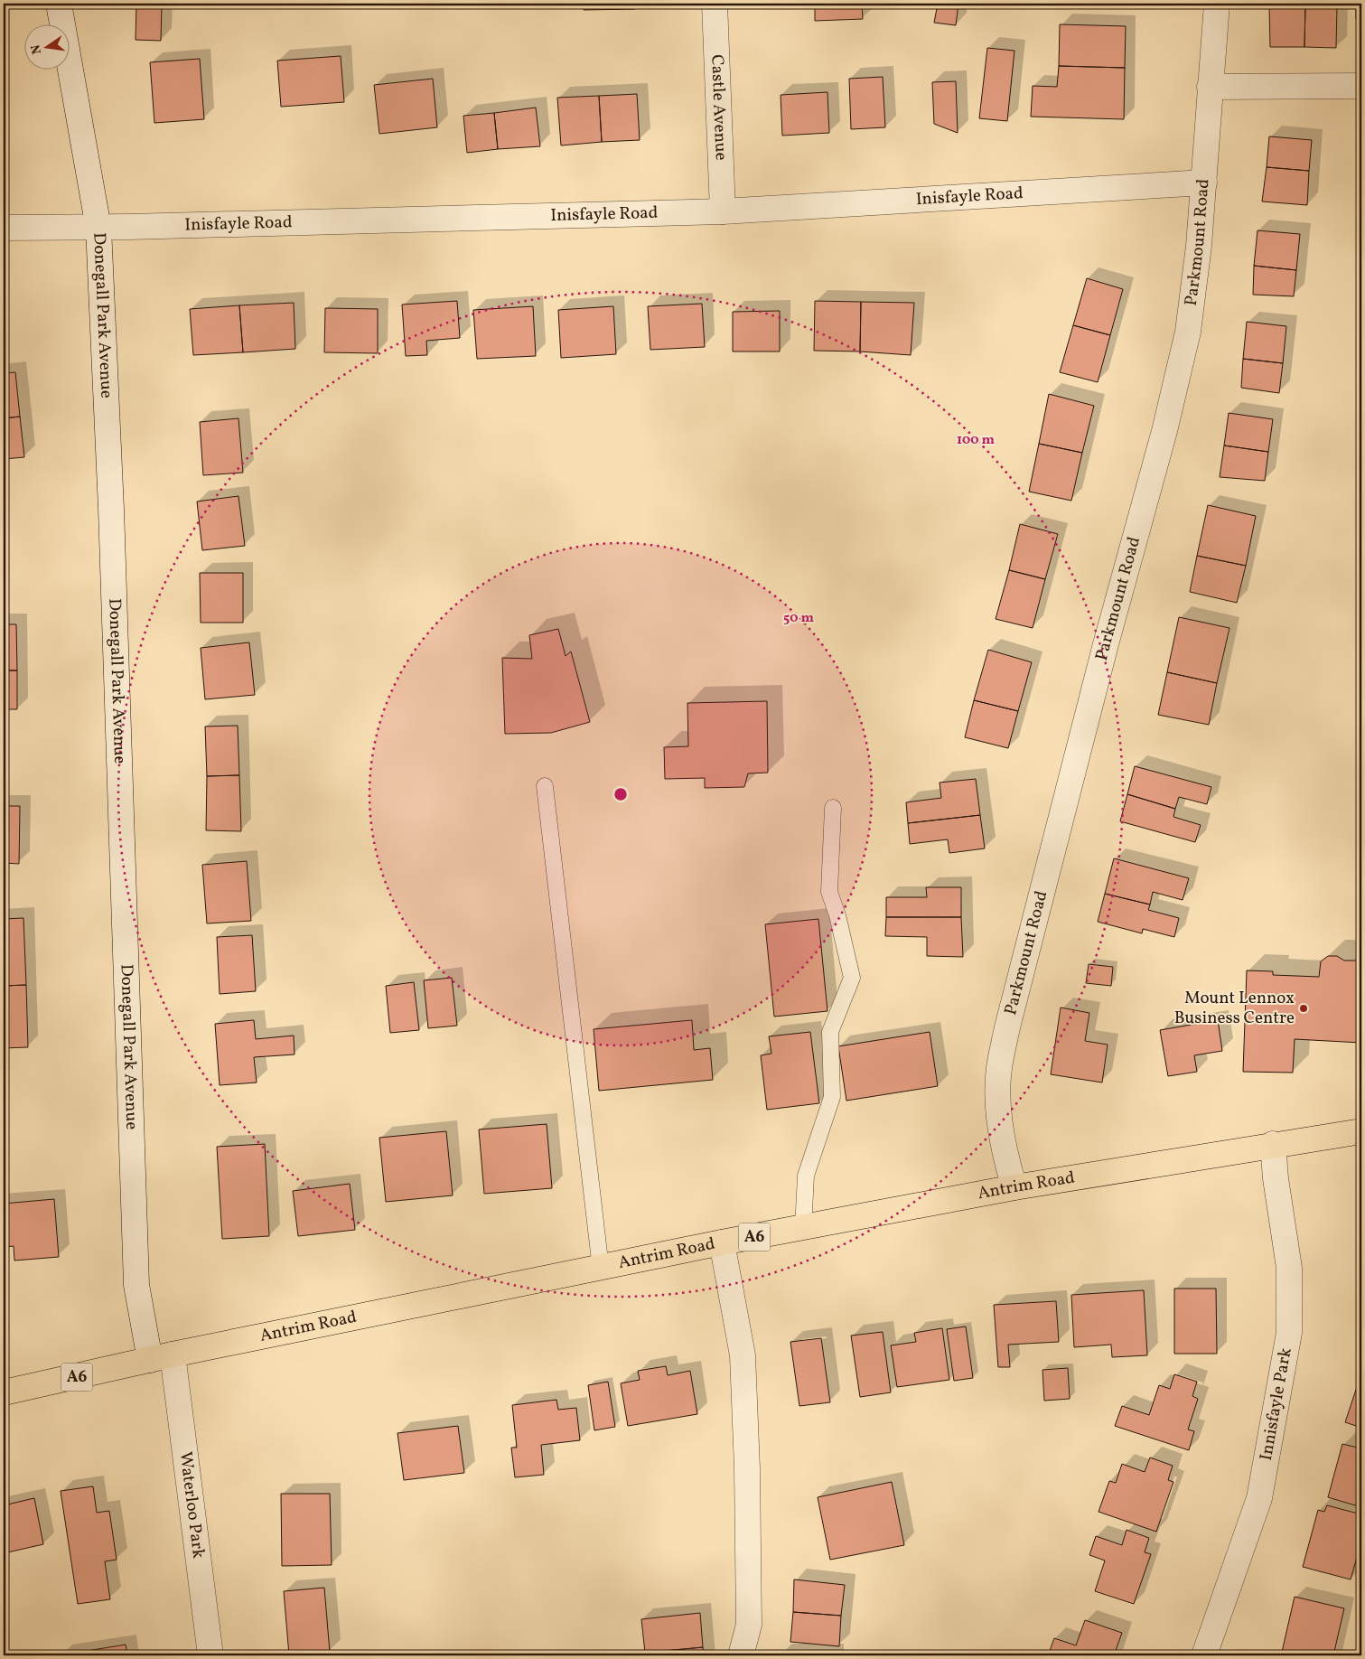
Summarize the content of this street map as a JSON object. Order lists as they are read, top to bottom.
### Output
{
  "streets": {
    "main road": ["Antrim Road", "A6"],
    "street": [
      "Castle Avenue",
      "Inisfayle Road",
      "Parkmount Road",
      "Donegall Park Avenue",
      "Innisfayle Park",
      "Waterloo Park"
    ]
  },
  "crossings": [
    ["Castle Avenue", "Inisfayle Road"],
    ["Inisfayle Road", "Parkmount Road"],
    ["Inisfayle Road", "Donegall Park Avenue"],
    ["Parkmount Road", "Antrim Road"],
    ["Donegall Park Avenue", "Antrim Road"],
    ["Donegall Park Avenue", "Waterloo Park"],
    ["Antrim Road", "Innisfayle Park"],
    ["Antrim Road", "Waterloo Park"]
  ],
  "places": ["Mount Lennox Business Centre"],
  "north": "left",
  "rings": ["100 m", "50 m"]
}
